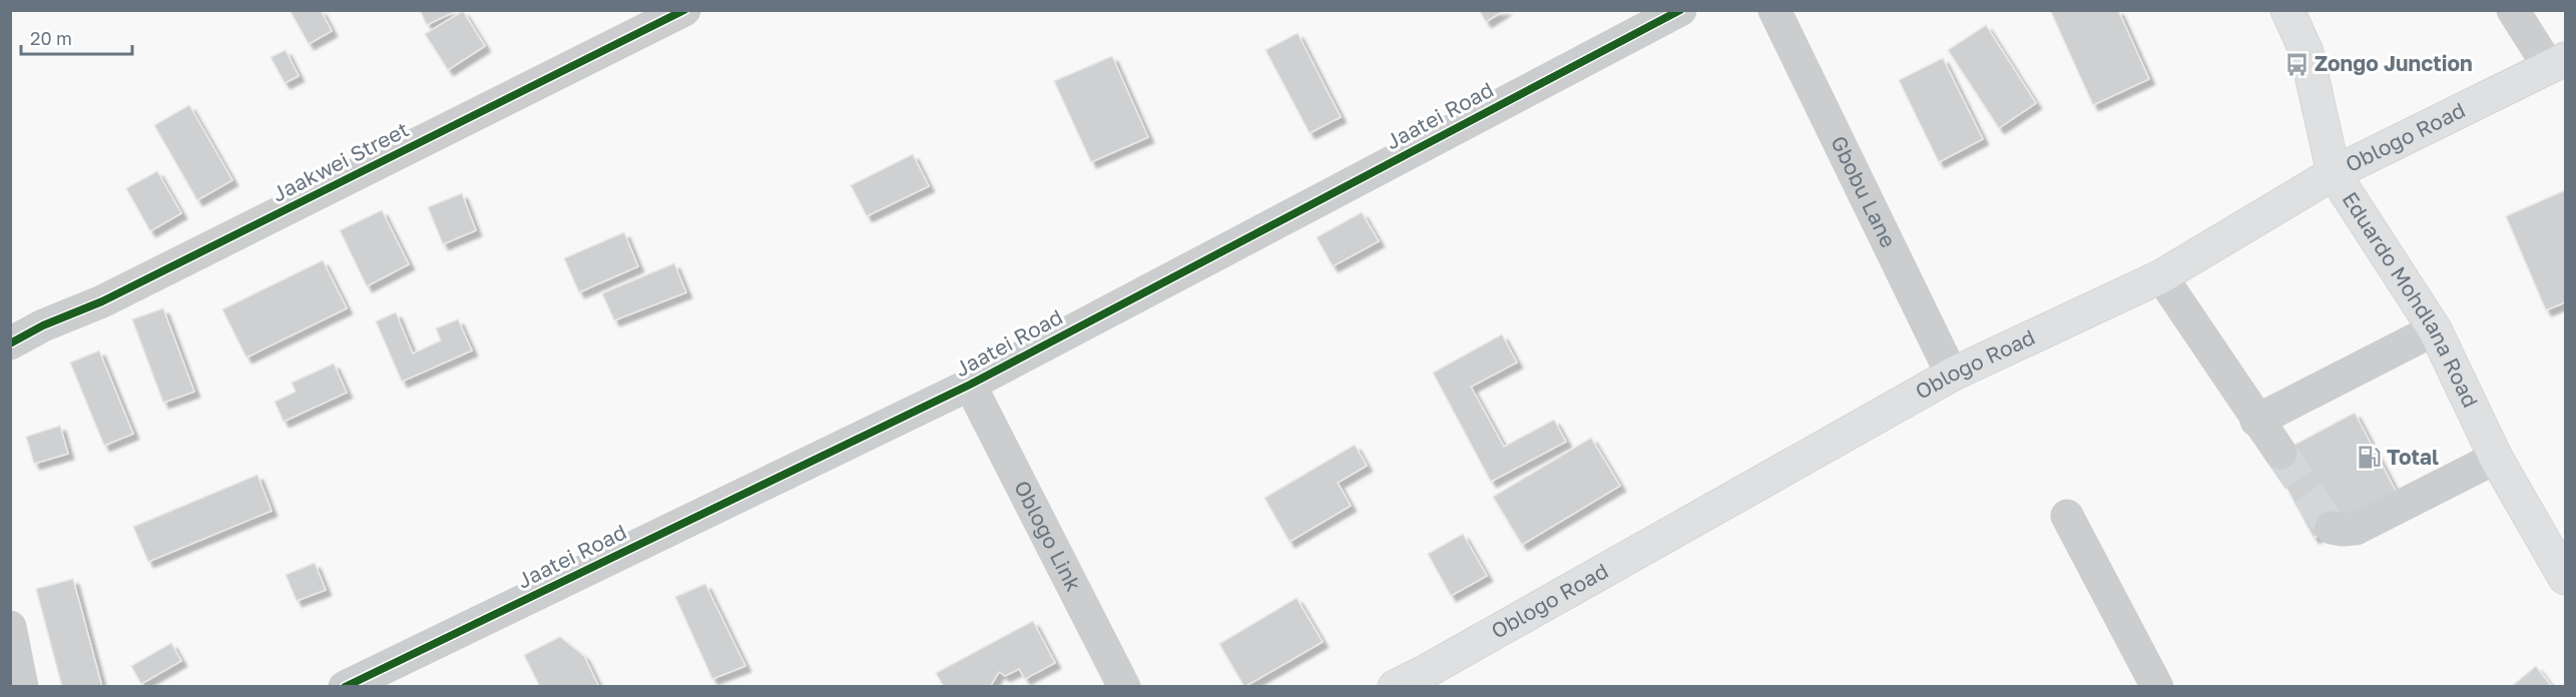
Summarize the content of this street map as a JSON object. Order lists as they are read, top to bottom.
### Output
{
  "streets": {
    "main road": ["Oblogo Road", "Eduardo Mohdlana Road"],
    "street": [
      "Jaatei Road",
      "Jaakwei Street",
      "Gbobu Lane",
      "Oblogo Link"
    ]
  },
  "crossings": [
    ["Jaatei Road", "Oblogo Link"],
    ["Oblogo Road", "Gbobu Lane"],
    ["Oblogo Road", "Eduardo Mohdlana Road"]
  ],
  "places": {
    "bus stop": ["Zongo Junction"],
    "fuel station": ["Total"]
  },
  "scale_bar": "20 m"
}
